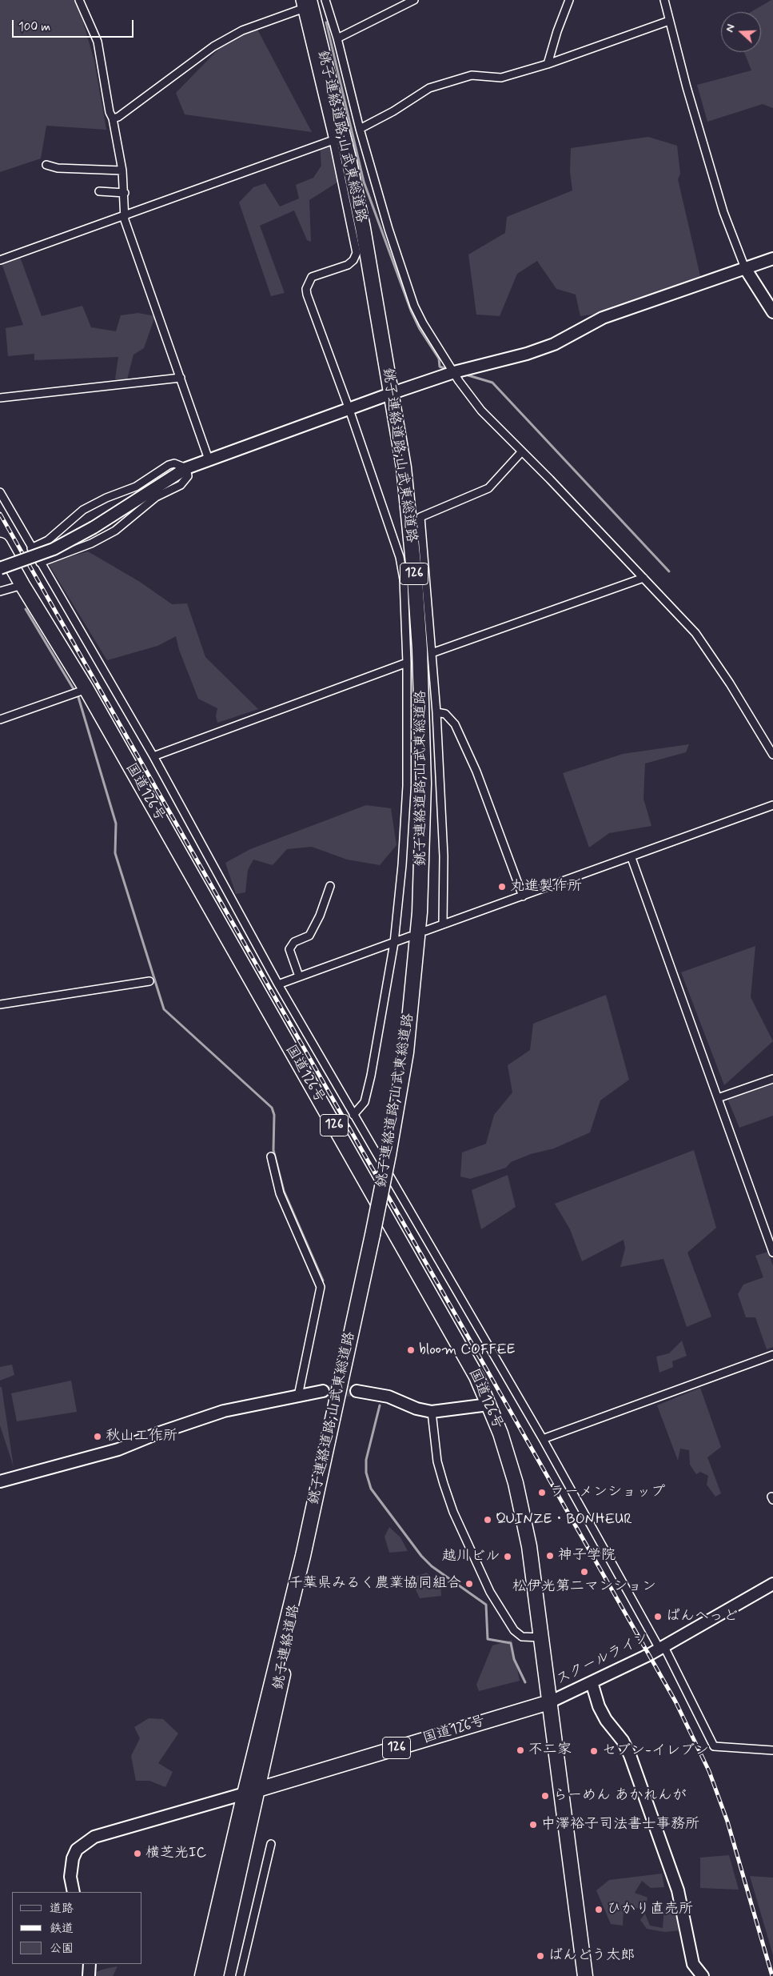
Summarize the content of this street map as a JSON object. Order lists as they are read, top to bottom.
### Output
{
  "streets": {
    "highway": [
      "銚子連絡道路;山武東総道路",
      "126",
      "国道126号",
      "銚子連絡道路"
    ],
    "street": ["スクールライン"]
  },
  "crossings": [
    ["銚子連絡道路;山武東総道路", "銚子連絡道路"],
    ["126", "国道126号"],
    ["126", "銚子連絡道路"],
    ["国道126号", "銚子連絡道路"],
    ["国道126号", "スクールライン"]
  ],
  "places": [
    "丸進製作所",
    "bloom COFFEE",
    "秋山工作所",
    "ラーメンショップ",
    "QUINZE・BONHEUR",
    "神子学院",
    "越川ビル",
    "松伊光第二マンション",
    "千葉県みるく農業協同組合",
    "ぱんへっど",
    "不二家",
    "セブン-イレブン",
    "らーめん あかれんが",
    "中澤裕子司法書士事務所",
    "横芝光IC",
    "ひかり直売所",
    "ばんどう太郎"
  ],
  "legend": ["道路", "鉄道", "公園"],
  "scale_bar": "100 m",
  "north": "left"
}
